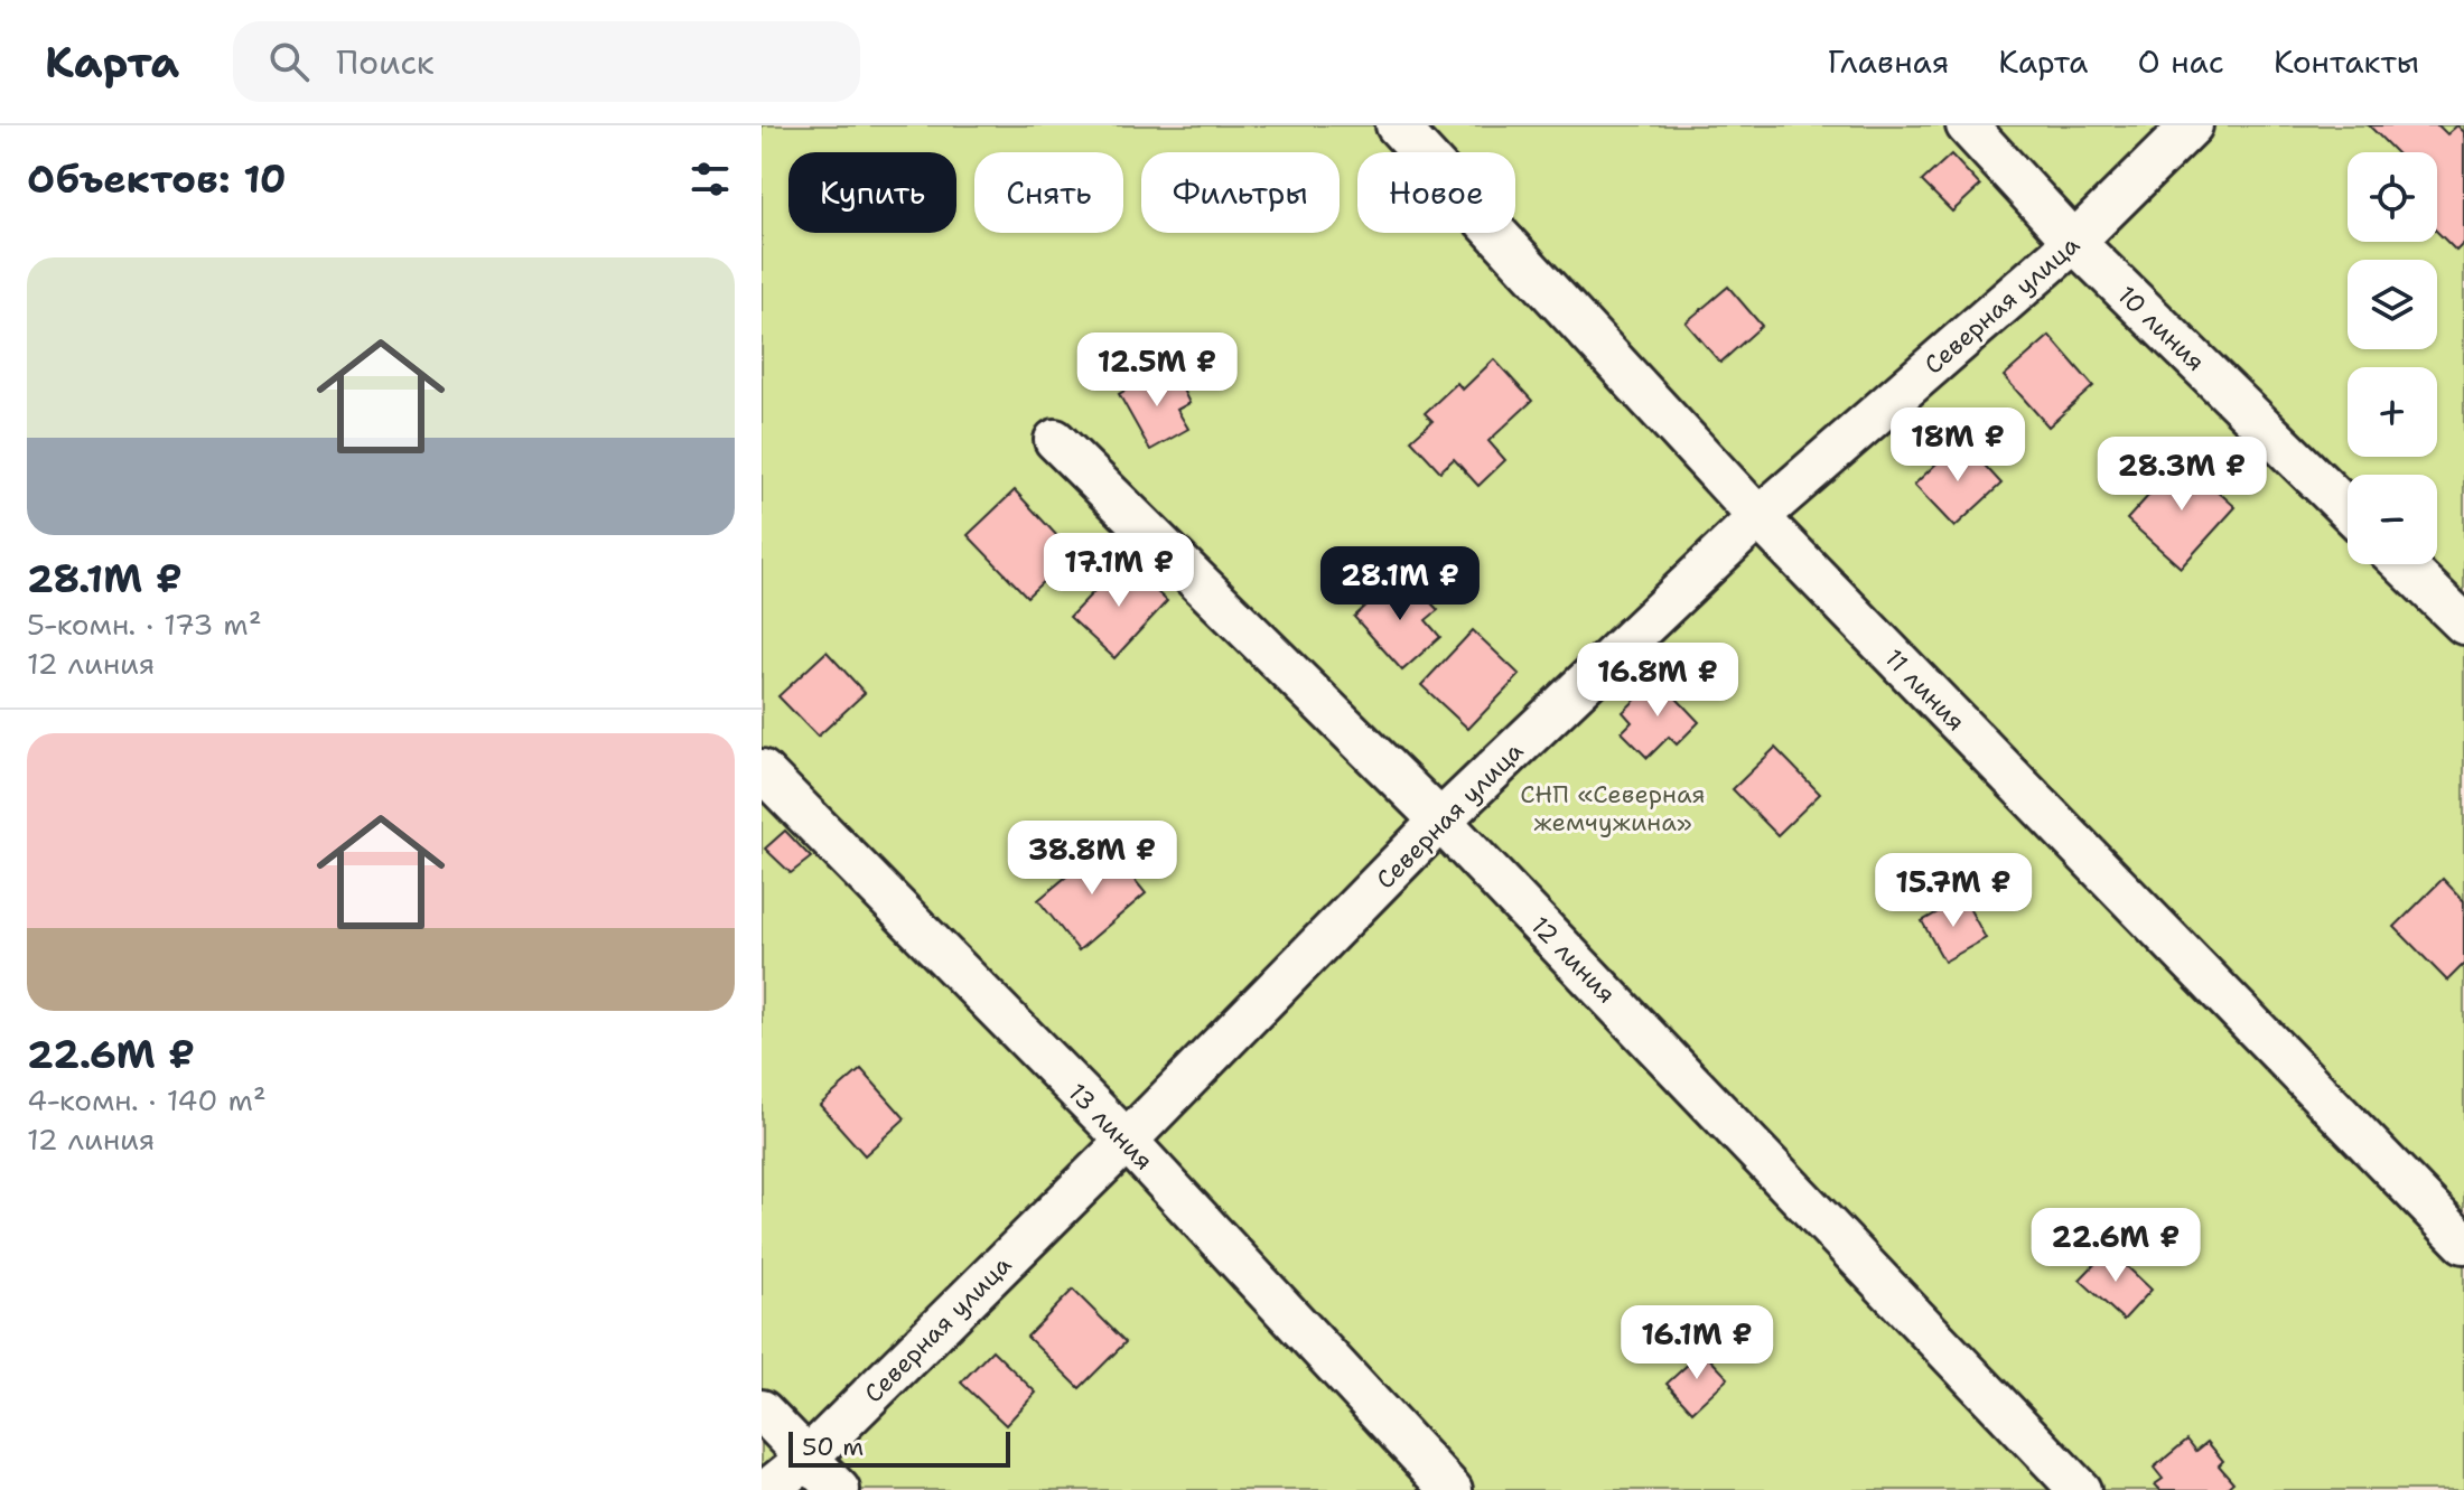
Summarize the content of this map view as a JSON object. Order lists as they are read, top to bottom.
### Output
{
  "streets": {
    "street": [
      "Северная улица",
      "10 линия",
      "11 линия",
      "12 линия",
      "13 линия"
    ]
  },
  "crossings": [
    ["Северная улица", "10 линия"],
    ["Северная улица", "11 линия"],
    ["Северная улица", "12 линия"],
    ["Северная улица", "13 линия"]
  ],
  "parks": ["СНП «Северная жемчужина»"],
  "scale_bar": "50 m",
  "page": {
    "header": "Карта",
    "search": "Поиск",
    "nav": [
      "Главная",
      "Карта",
      "О нас",
      "Контакты"
    ],
    "heading": "Объектов: 10",
    "map_buttons": ["+", "−"],
    "chip": [
      "Купить",
      "Снять",
      "Фильтры",
      "Новое"
    ],
    "list": [
      {
        "name": "28.1M ₽",
        "note": "5-комн. · 173 m² · 12 линия"
      },
      {
        "name": "22.6M ₽",
        "note": "4-комн. · 140 m² · 12 линия"
      }
    ],
    "price": [
      "12.5M ₽",
      "18M ₽",
      "28.3M ₽",
      "17.1M ₽",
      "28.1M ₽",
      "16.8M ₽",
      "38.8M ₽",
      "15.7M ₽",
      "22.6M ₽",
      "16.1M ₽"
    ],
    "scale": "50 m"
  }
}
